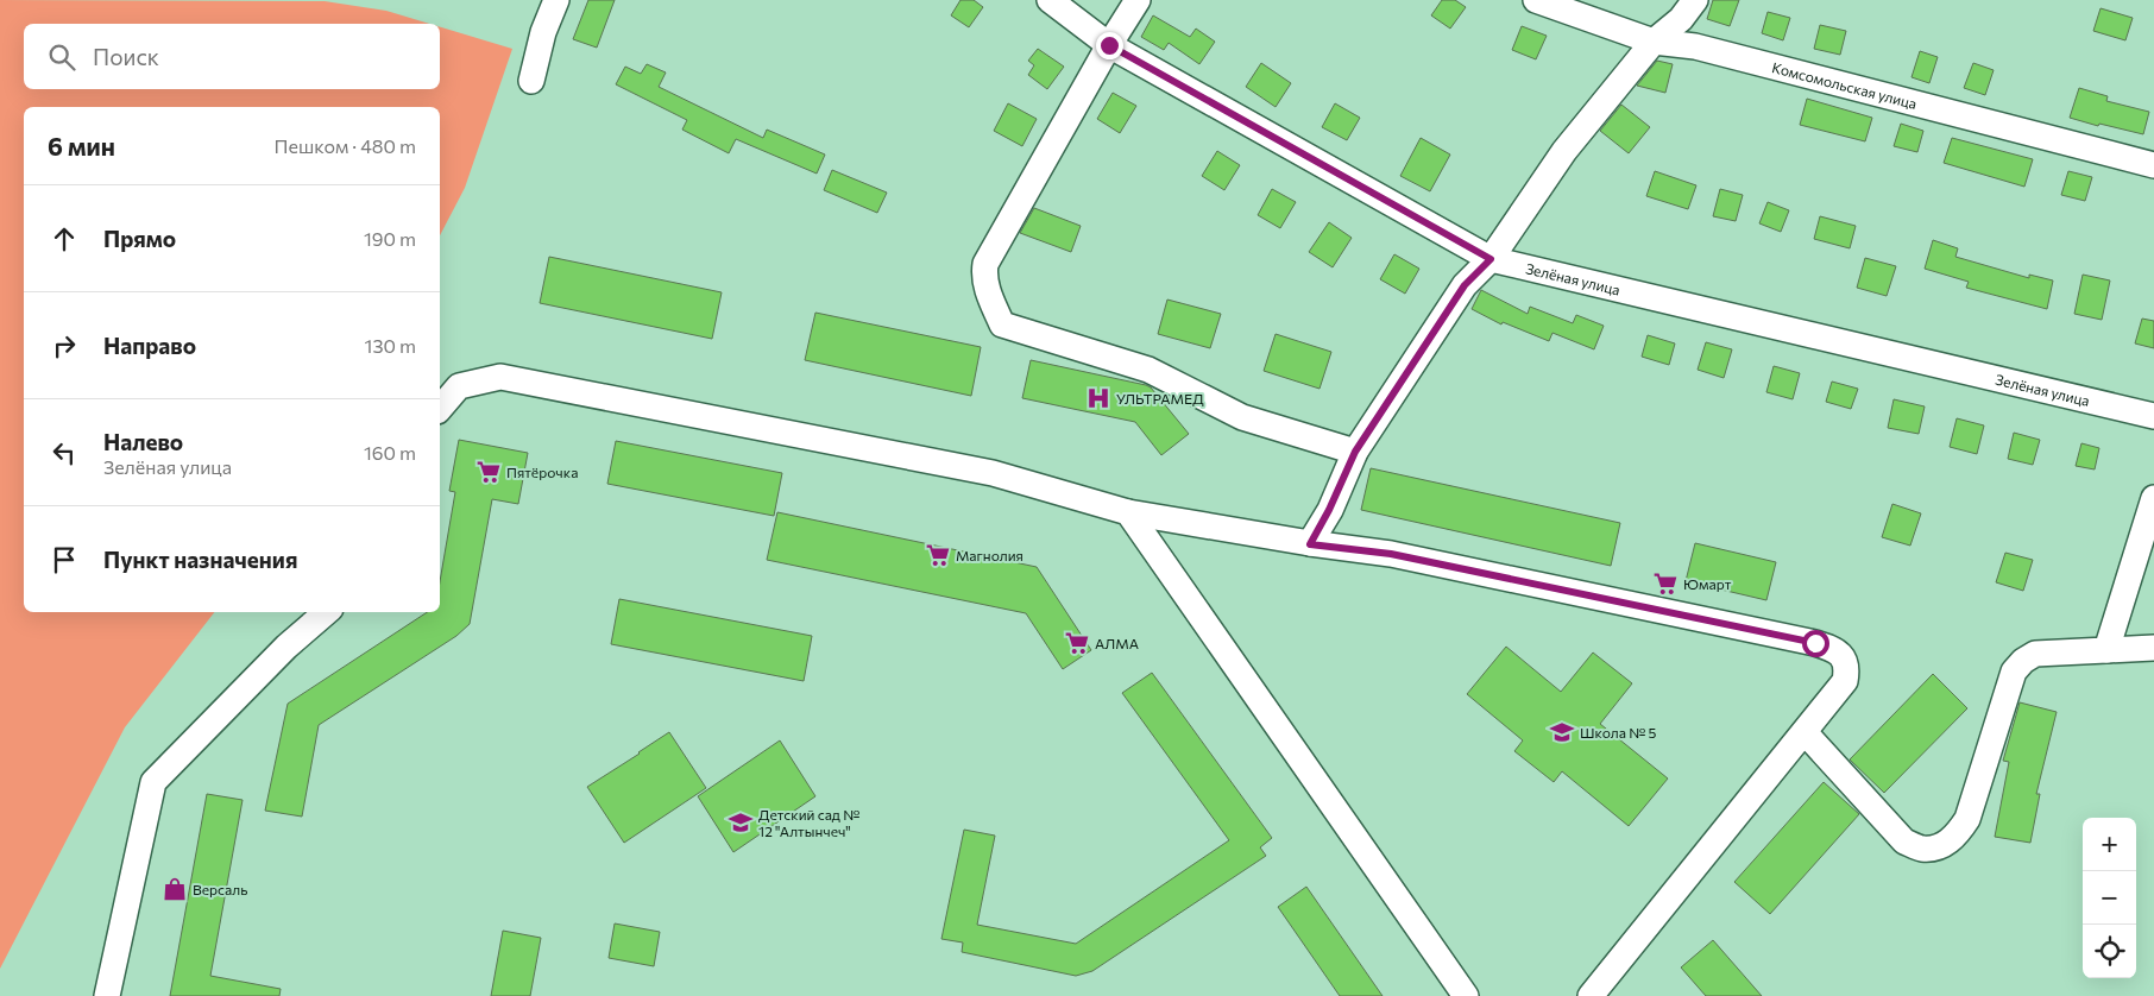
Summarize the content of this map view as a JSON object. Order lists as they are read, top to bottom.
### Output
{
  "streets": {
    "street": ["Комсомольская улица", "Зелёная улица"]
  },
  "places": {
    "hospital": ["УЛЬТРАМЕД"],
    "supermarket": [
      "Пятёрочка",
      "Магнолия",
      "Юмарт",
      "АЛМА"
    ],
    "school or university": ["Школа № 5", "Детский сад № 12 \"Алтынчеч\""],
    "shop": ["Версаль"]
  },
  "page": {
    "search": "Поиск",
    "heading": ["6 мин", "Пешком · 480 m"],
    "list": [
      ["Прямо", "190 m"],
      ["Направо", "130 m"],
      ["Налево", "Зелёная улица", "160 m"],
      "Пункт назначения"
    ],
    "map_buttons": ["+", "−"]
  }
}
